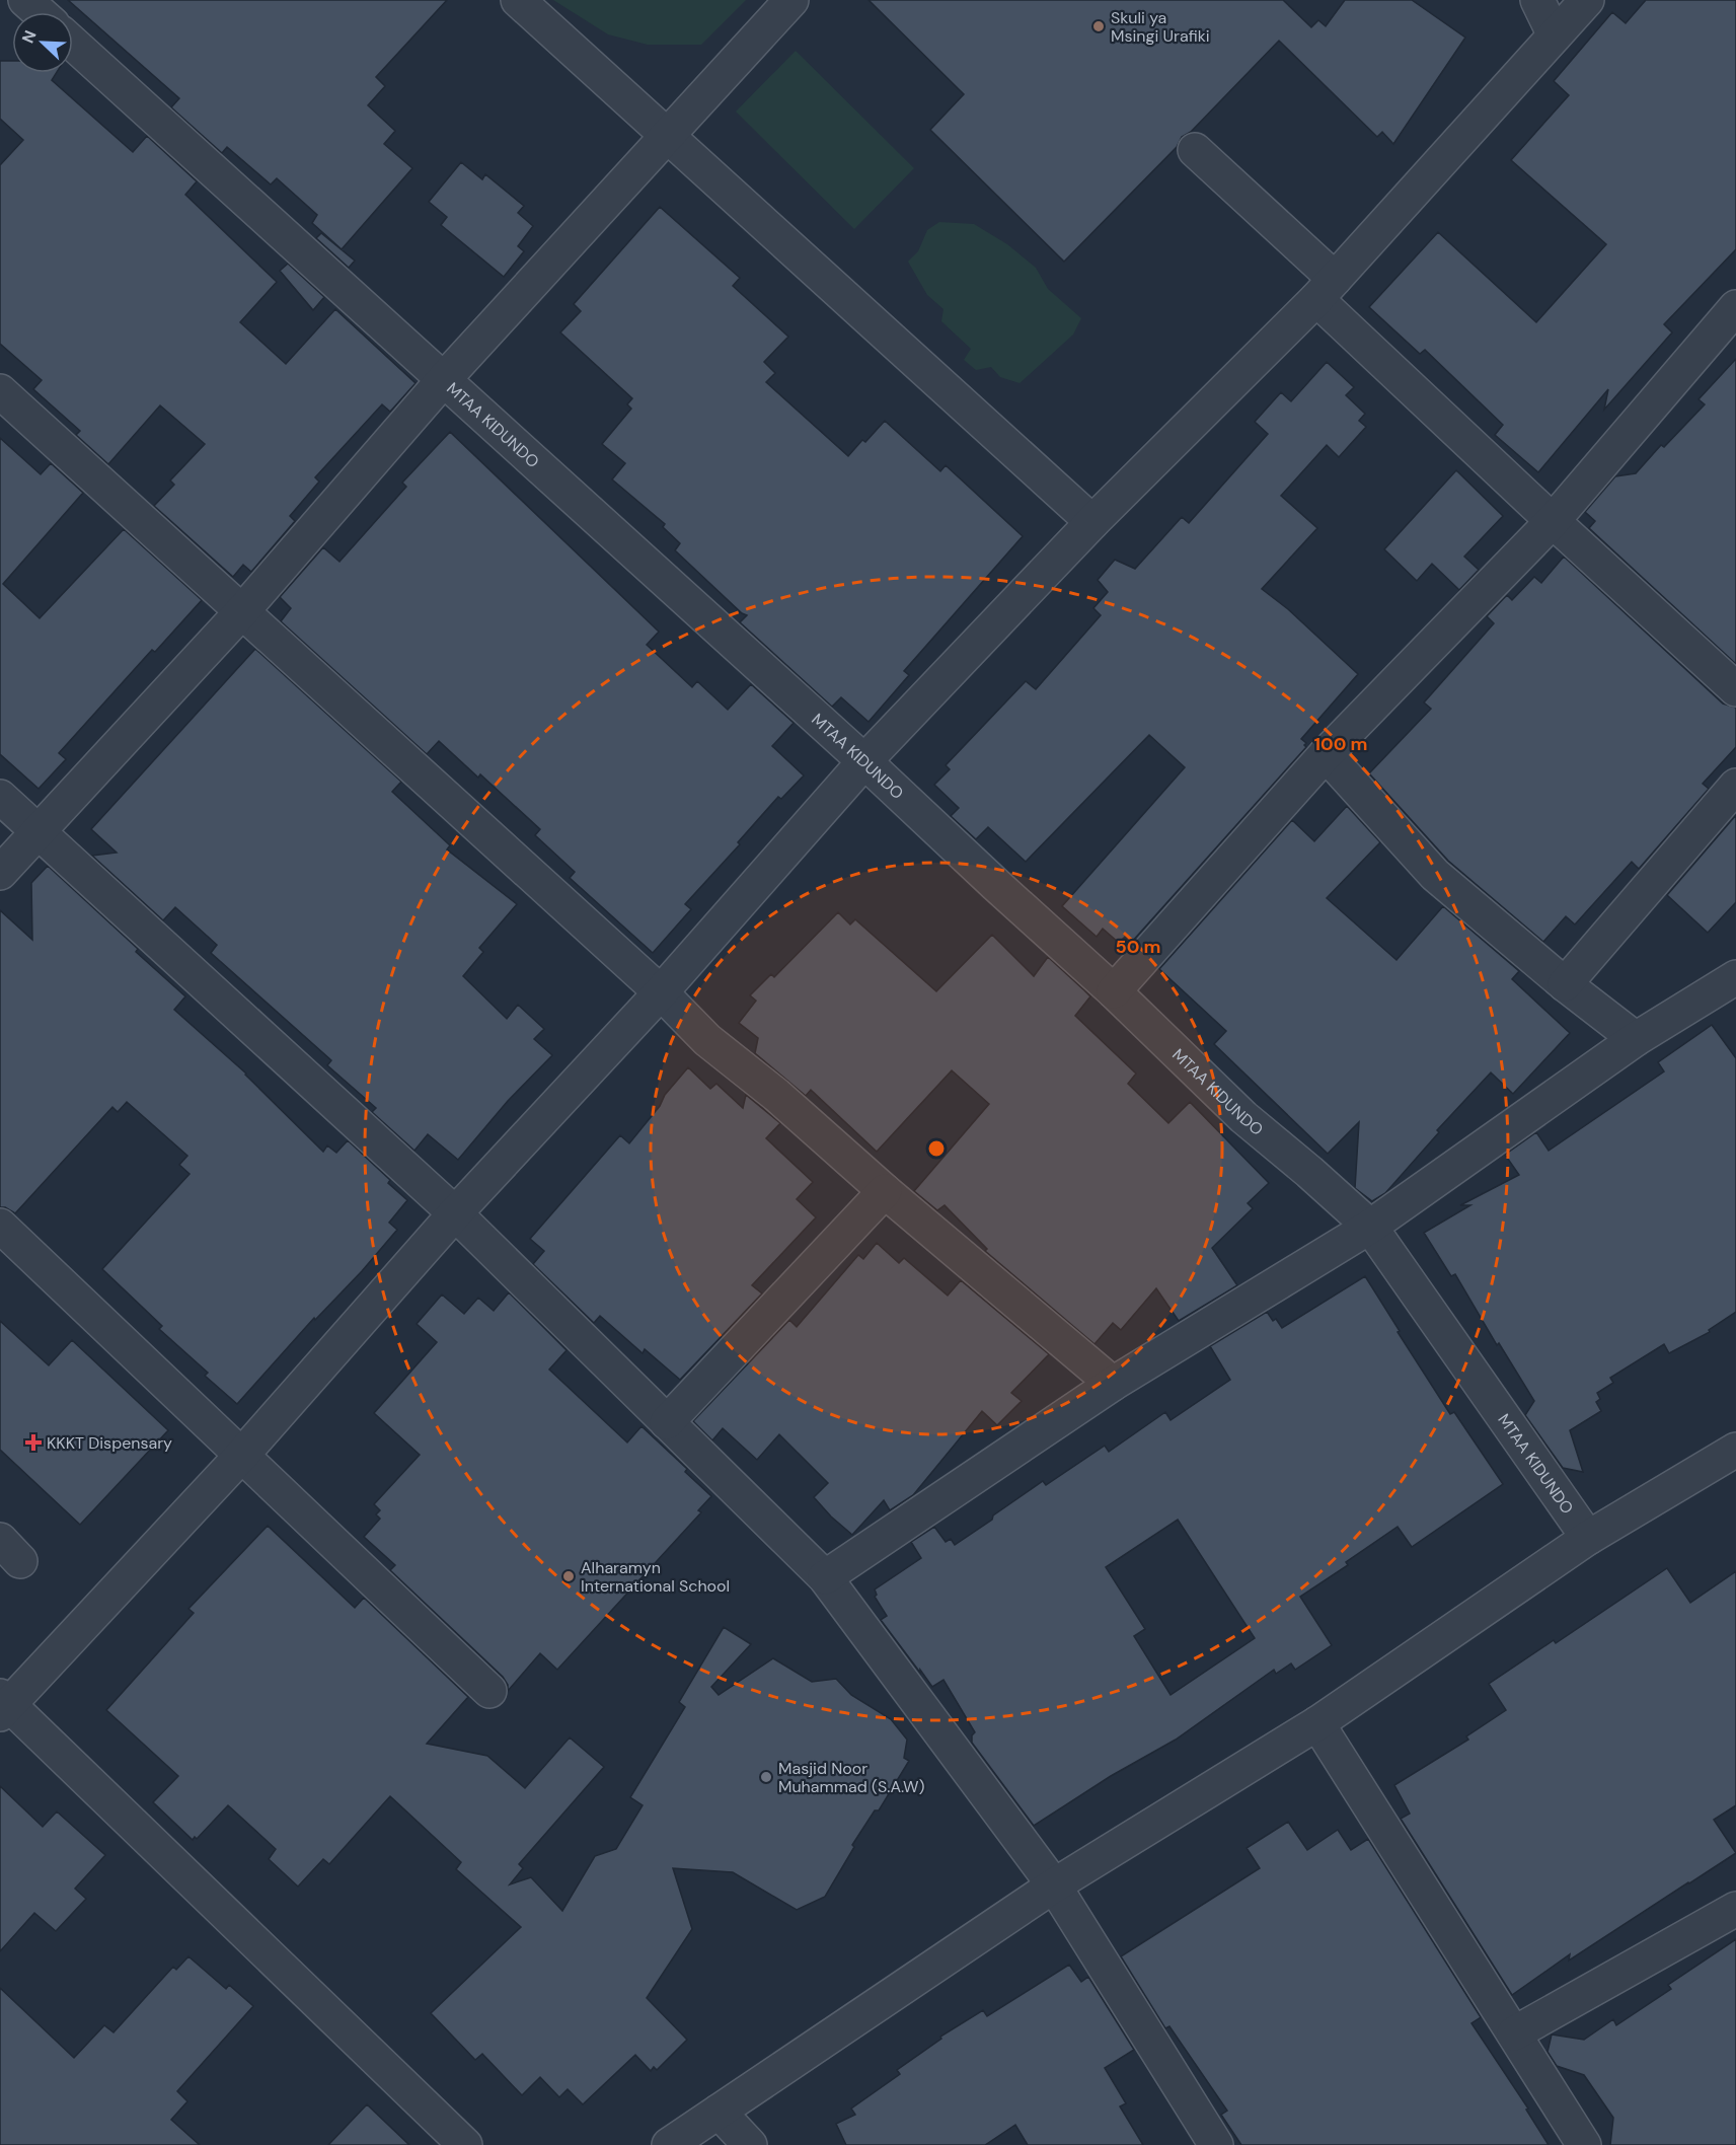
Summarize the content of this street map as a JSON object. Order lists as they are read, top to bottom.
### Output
{
  "streets": {
    "street": ["MTAA KIDUNDO"]
  },
  "places": {
    "other": ["Skuli ya Msingi Urafiki", "Alharamyn International School", "Masjid Noor Muhammad (S.A.W)"],
    "health": ["KKKT Dispensary"]
  },
  "north": "top left",
  "rings": ["100 m", "50 m"]
}
